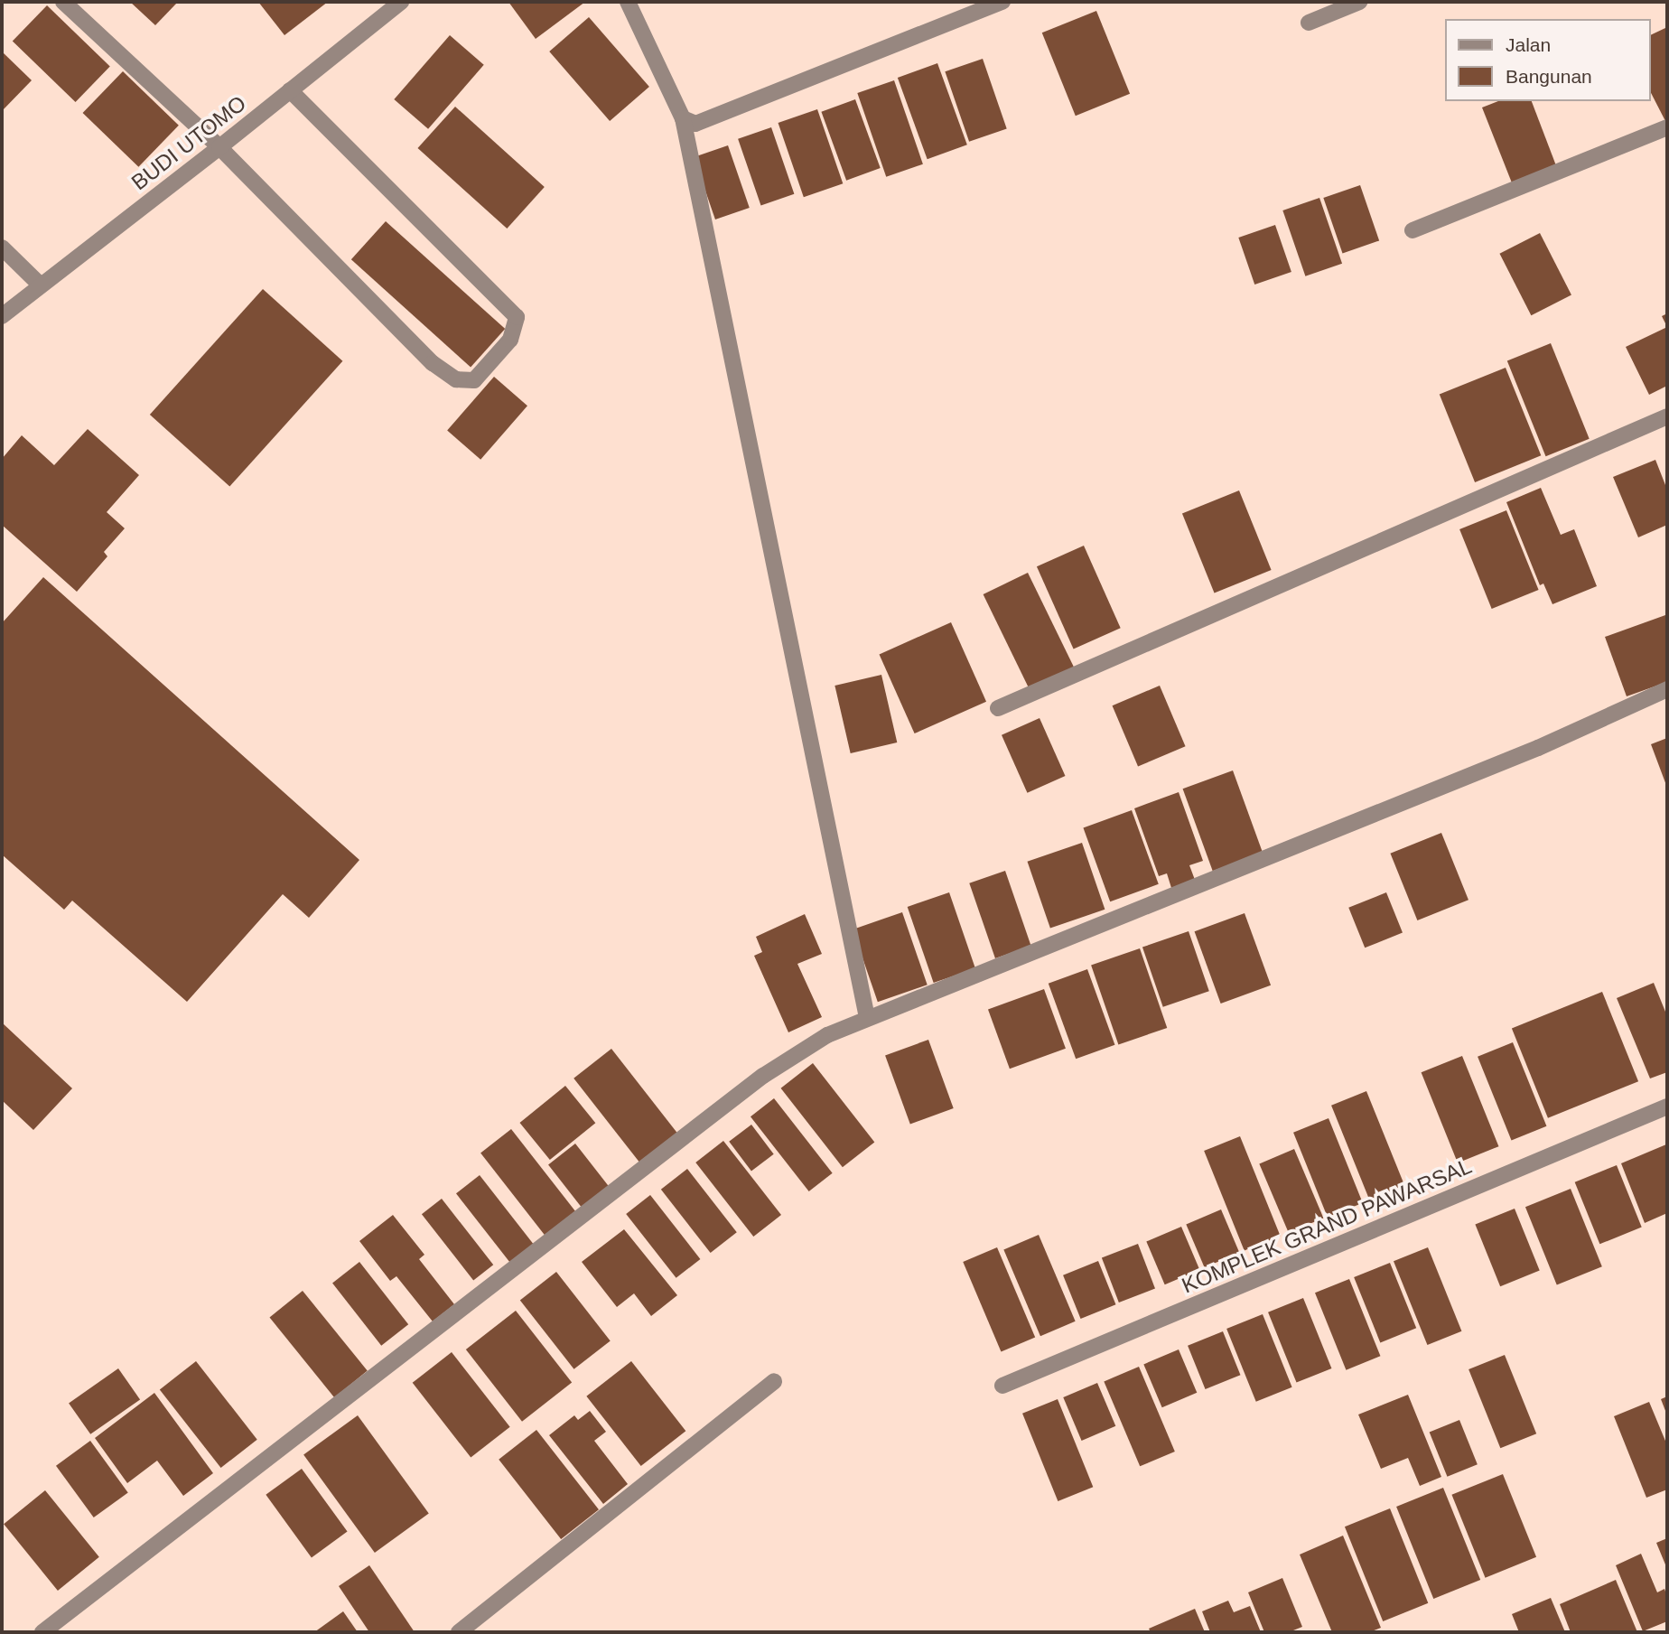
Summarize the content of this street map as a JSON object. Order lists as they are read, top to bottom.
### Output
{
  "streets": {
    "street": ["BUDI UTOMO", "KOMPLEK GRAND PAWARSAL"]
  },
  "legend": ["Jalan", "Bangunan"]
}
